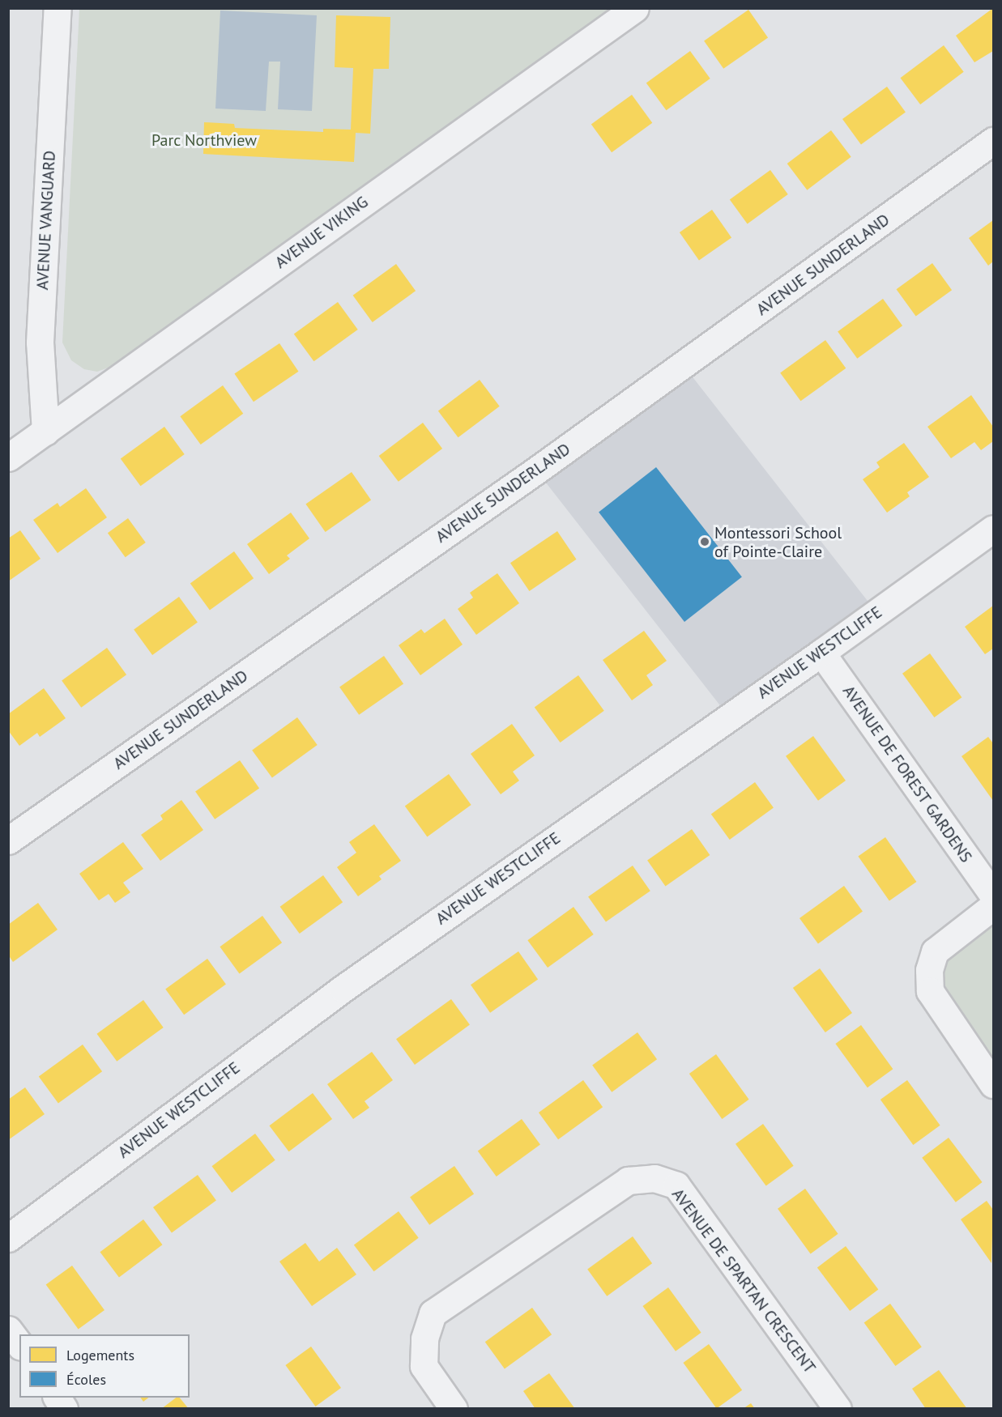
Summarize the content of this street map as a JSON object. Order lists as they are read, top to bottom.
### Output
{
  "streets": {
    "street": [
      "AVENUE VANGUARD",
      "AVENUE VIKING",
      "AVENUE SUNDERLAND",
      "AVENUE WESTCLIFFE",
      "AVENUE DE FOREST GARDENS",
      "AVENUE DE SPARTAN CRESCENT"
    ]
  },
  "crossings": [
    ["AVENUE VANGUARD", "AVENUE VIKING"],
    ["AVENUE WESTCLIFFE", "AVENUE DE FOREST GARDENS"]
  ],
  "parks": ["Parc Northview"],
  "places": ["Montessori School of Pointe-Claire"],
  "legend": ["Logements", "Écoles"]
}
